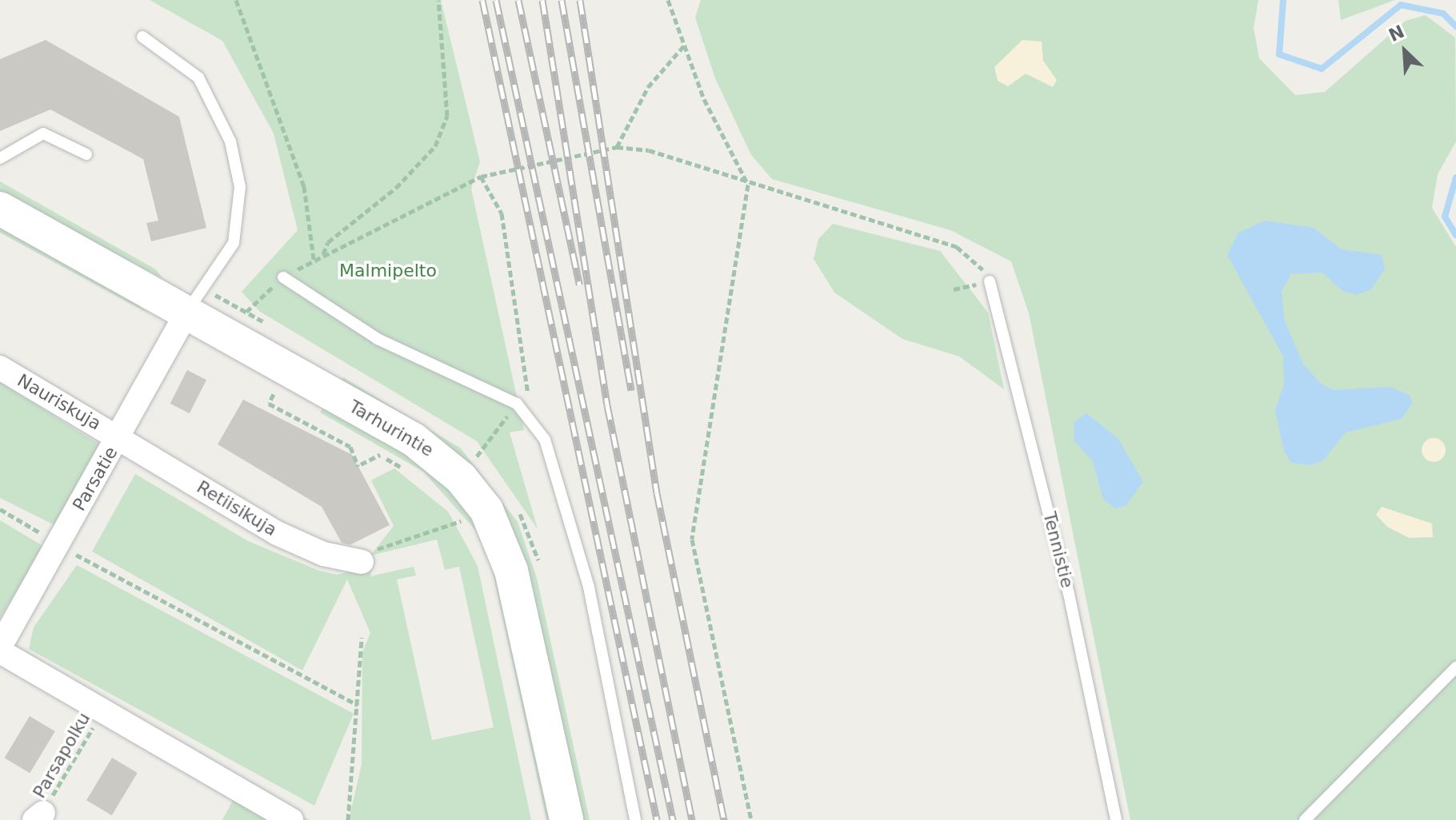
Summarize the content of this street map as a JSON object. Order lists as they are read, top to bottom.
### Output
{
  "streets": {
    "street": [
      "Nauriskuja",
      "Tarhurintie",
      "Parsatie",
      "Retiisikuja"
    ],
    "lane": ["Tennistie"],
    "path": ["Parsapolku"]
  },
  "crossings": [
    ["Nauriskuja", "Parsatie"],
    ["Nauriskuja", "Retiisikuja"],
    ["Tarhurintie", "Parsatie"],
    ["Parsatie", "Retiisikuja"]
  ],
  "parks": ["Malmipelto"],
  "north": "top left"
}
